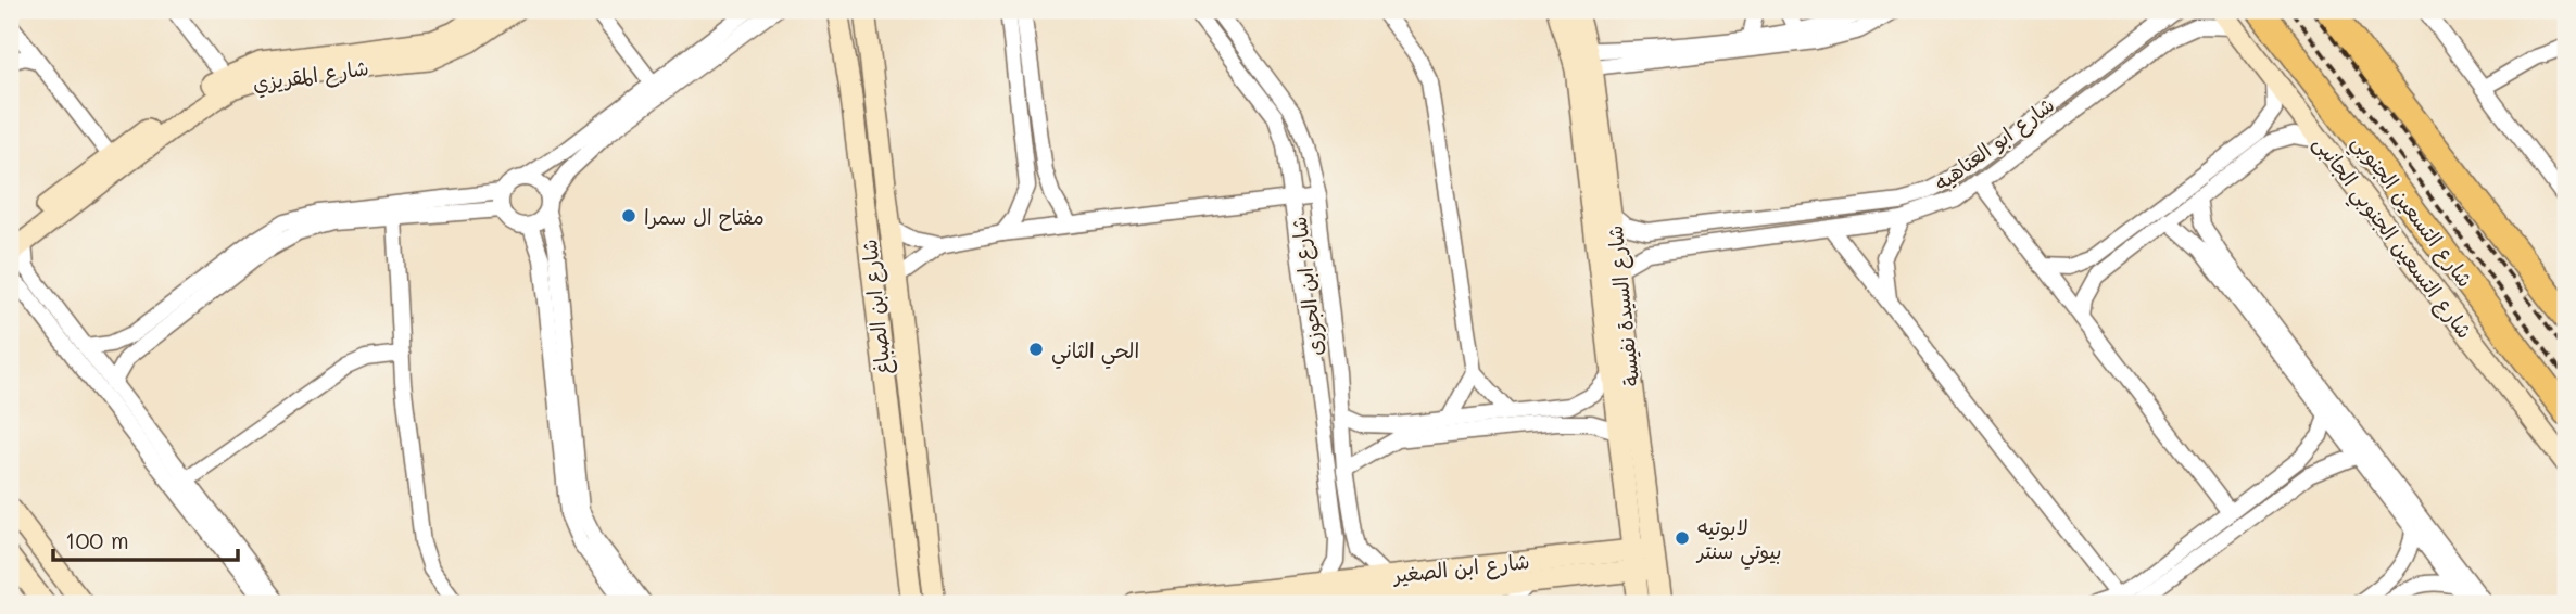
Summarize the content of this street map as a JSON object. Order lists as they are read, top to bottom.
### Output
{
  "streets": {
    "highway": ["شارع التسعين الجنوبي"],
    "street": [
      "شارع المقريزي",
      "شارع ابو العتاهيه",
      "شارع التسعين الجنوبي الجانبى",
      "شارع ابن الجوزى",
      "شارع السيدة نفيسة",
      "شارع ابن الصباغ",
      "شارع ابن الصغير"
    ]
  },
  "crossings": [
    ["شارع ابو العتاهيه", "شارع التسعين الجنوبي الجانبى"],
    ["شارع ابو العتاهيه", "شارع السيدة نفيسة"],
    ["شارع ابن الجوزى", "شارع ابن الصغير"],
    ["شارع السيدة نفيسة", "شارع ابن الصغير"]
  ],
  "places": ["مفتاح ال سمرا", "الحي الثاني", "لابوتيه بيوتي سنتر"],
  "scale_bar": "100 m"
}
